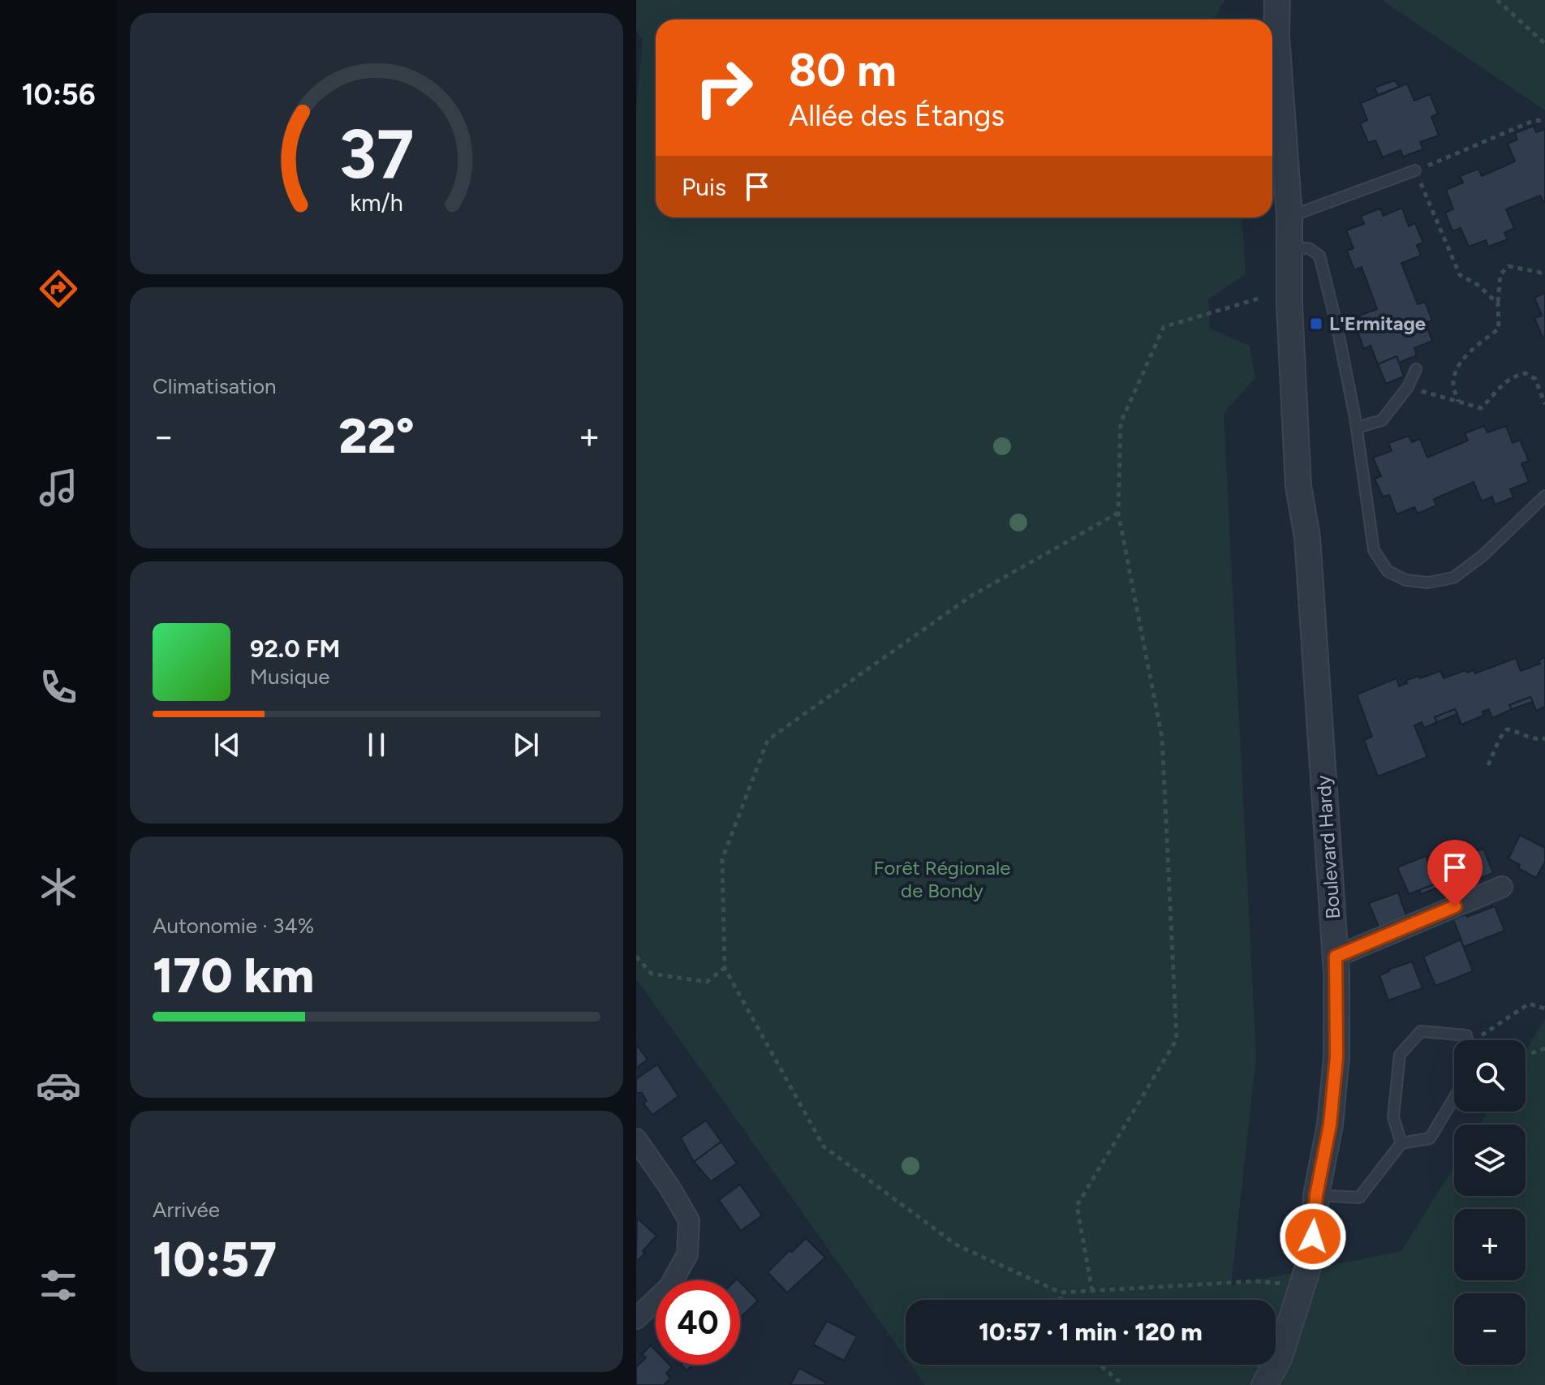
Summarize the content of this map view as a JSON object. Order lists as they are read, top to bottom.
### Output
{
  "streets": {
    "street": ["Boulevard Hardy"]
  },
  "parks": ["Forêt Régionale de Bondy"],
  "places": {
    "transit": ["L'Ermitage"]
  },
  "page": {
    "tabs": "10:56",
    "turn": ["80 m", "Allée des Étangs"],
    "then": "Puis",
    "tile": [
      "Climatisation",
      ["Autonomie · 34%", "170 km"],
      ["Arrivée", "10:57"]
    ],
    "heat": ["−", "22°", "+"],
    "song": ["92.0 FM", "Musique"],
    "map_buttons": ["+", "−"],
    "limit": "40",
    "trip": "10:57 · 1 min · 120 m",
    "gauge": ["37", "km/h"]
  }
}
